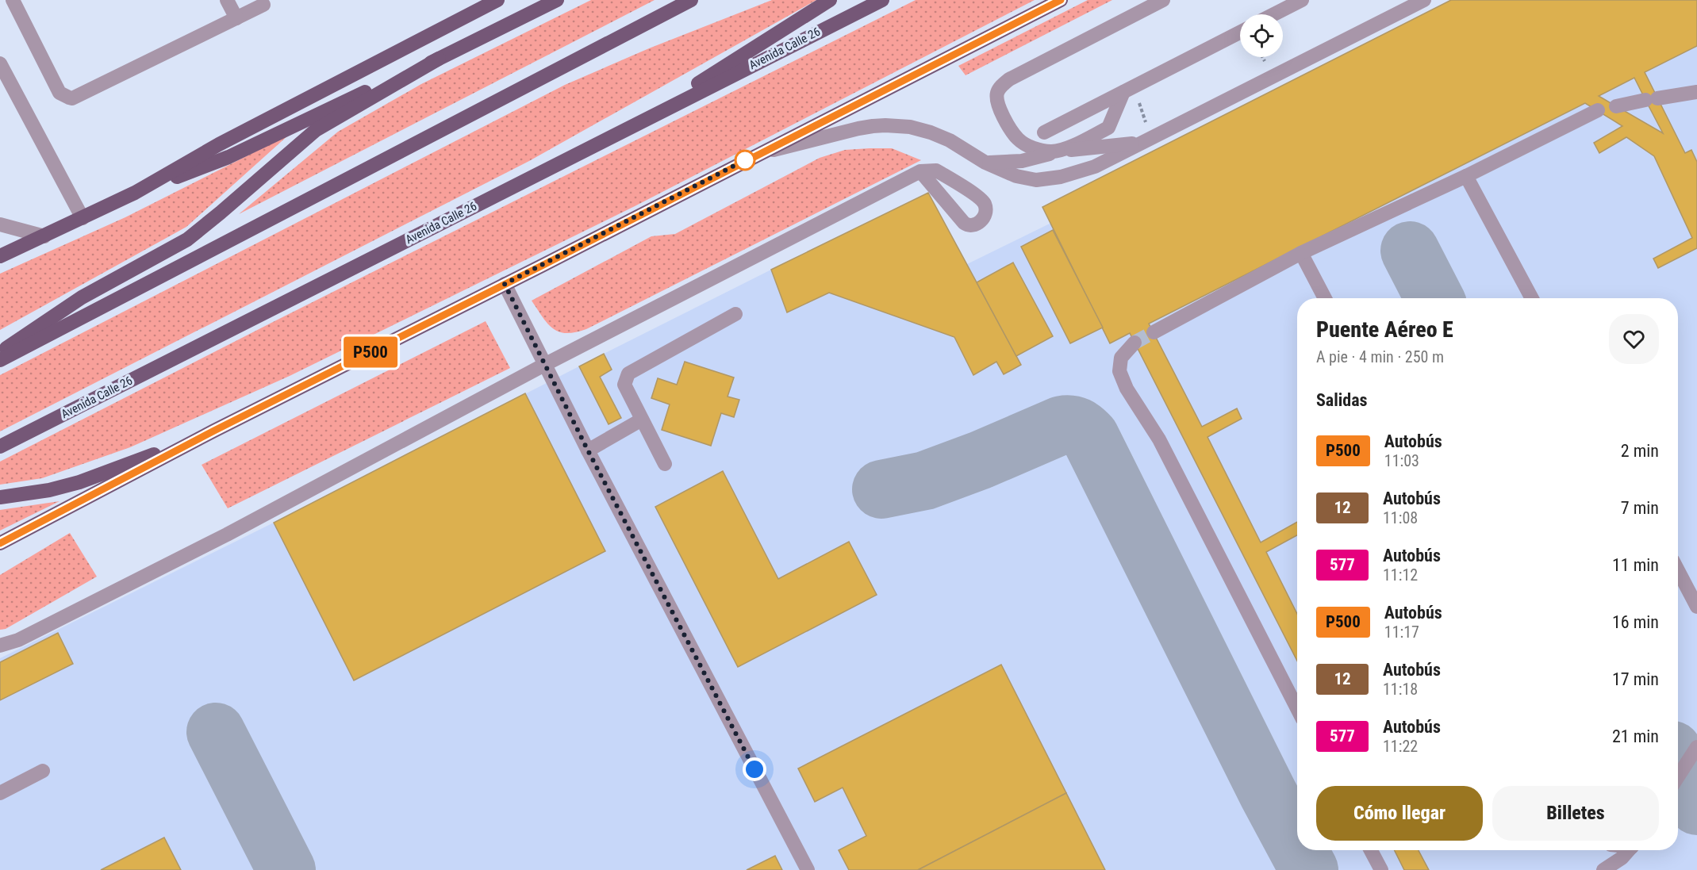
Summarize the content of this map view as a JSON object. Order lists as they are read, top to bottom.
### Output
{
  "streets": {
    "main road": ["Avenida Calle 26"]
  },
  "lines": ["bus line P500"],
  "page": {
    "on_map": "P500",
    "heading": [
      ["Puente Aéreo E", "A pie · 4 min · 250 m"],
      "Salidas"
    ],
    "list": [
      {
        "mark": "P500",
        "name": "Autobús",
        "note": "11:03",
        "value": "2 min"
      },
      {
        "mark": "12",
        "name": "Autobús",
        "note": "11:08",
        "value": "7 min"
      },
      {
        "mark": "577",
        "name": "Autobús",
        "note": "11:12",
        "value": "11 min"
      },
      {
        "mark": "P500",
        "name": "Autobús",
        "note": "11:17",
        "value": "16 min"
      },
      {
        "mark": "12",
        "name": "Autobús",
        "note": "11:18",
        "value": "17 min"
      },
      {
        "mark": "577",
        "name": "Autobús",
        "note": "11:22",
        "value": "21 min"
      }
    ],
    "buttons": ["Cómo llegar", "Billetes"]
  }
}
